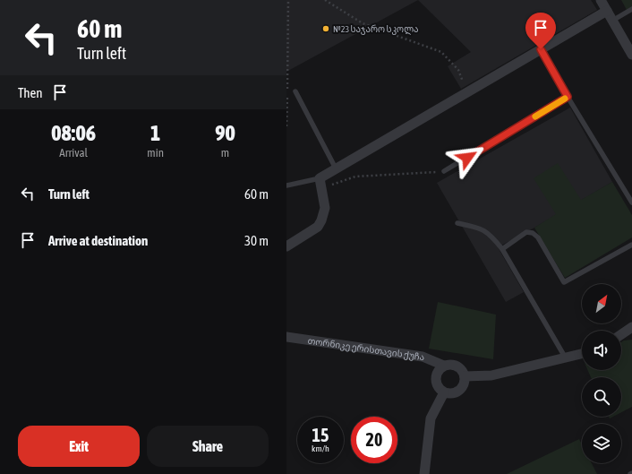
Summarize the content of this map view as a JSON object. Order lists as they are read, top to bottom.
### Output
{
  "streets": {
    "street": ["თორნიკე ერისთავის ქუჩა"]
  },
  "places": ["№23 საჯარო სკოლა"],
  "north": "top right",
  "page": {
    "turn": ["60 m", "Turn left"],
    "then": "Then",
    "eta": [
      "08:06",
      "Arrival",
      "1",
      "min",
      "90",
      "m"
    ],
    "list": [
      {
        "name": "Turn left",
        "value": "60 m"
      },
      {
        "name": "Arrive at destination",
        "value": "30 m"
      }
    ],
    "speed": "15 km/h",
    "limit": "20",
    "buttons": ["Exit", "Share"]
  }
}
